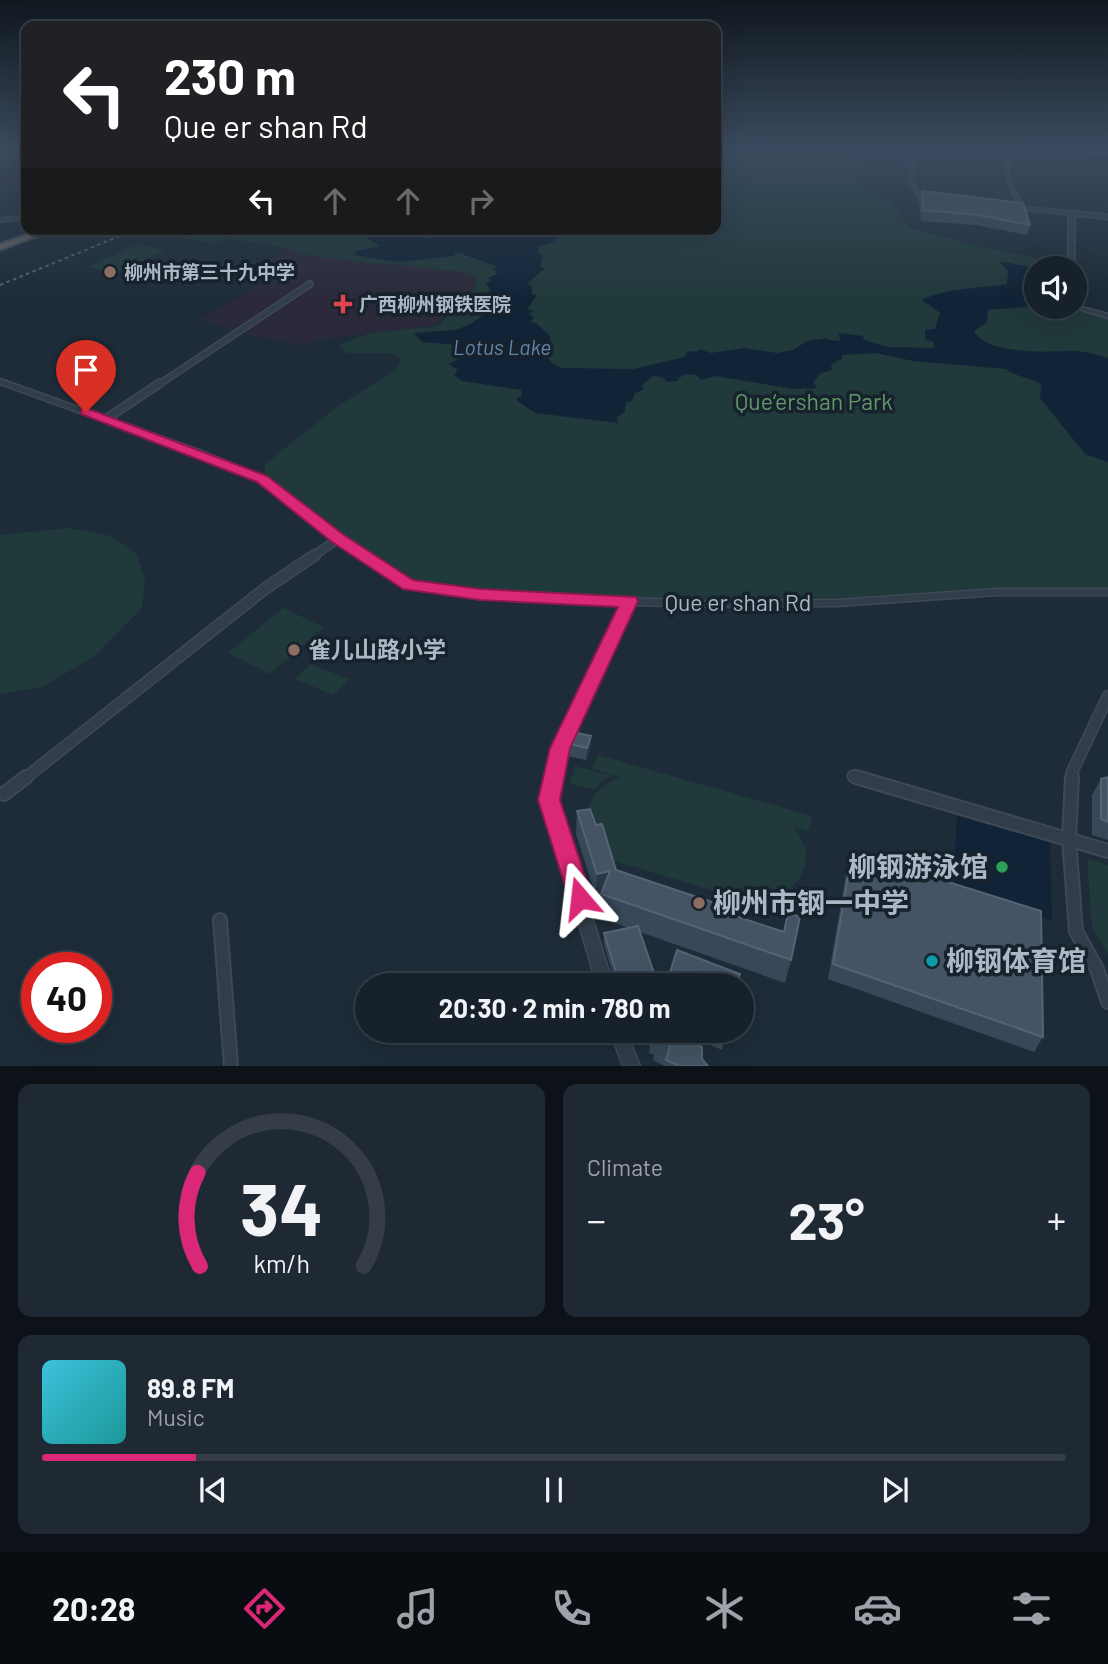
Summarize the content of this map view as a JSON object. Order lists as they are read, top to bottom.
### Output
{
  "streets": {
    "street": ["Que er shan Rd"]
  },
  "water": ["Lotus Lake"],
  "parks": ["Que‘ershan Park"],
  "places": {
    "other": [
      "柳州市第三十九中学",
      "雀儿山路小学",
      "柳钢游泳馆",
      "柳州市钢一中学",
      "柳钢体育馆"
    ],
    "health": ["广西柳州钢铁医院"]
  },
  "page": {
    "turn": ["230 m", "Que er shan Rd"],
    "limit": "40",
    "trip": "20:30 · 2 min · 780 m",
    "tile": "Climate",
    "heat": ["−", "23°", "+"],
    "song": ["89.8 FM", "Music"],
    "tabs": "20:28",
    "gauge": ["34", "km/h"]
  }
}
